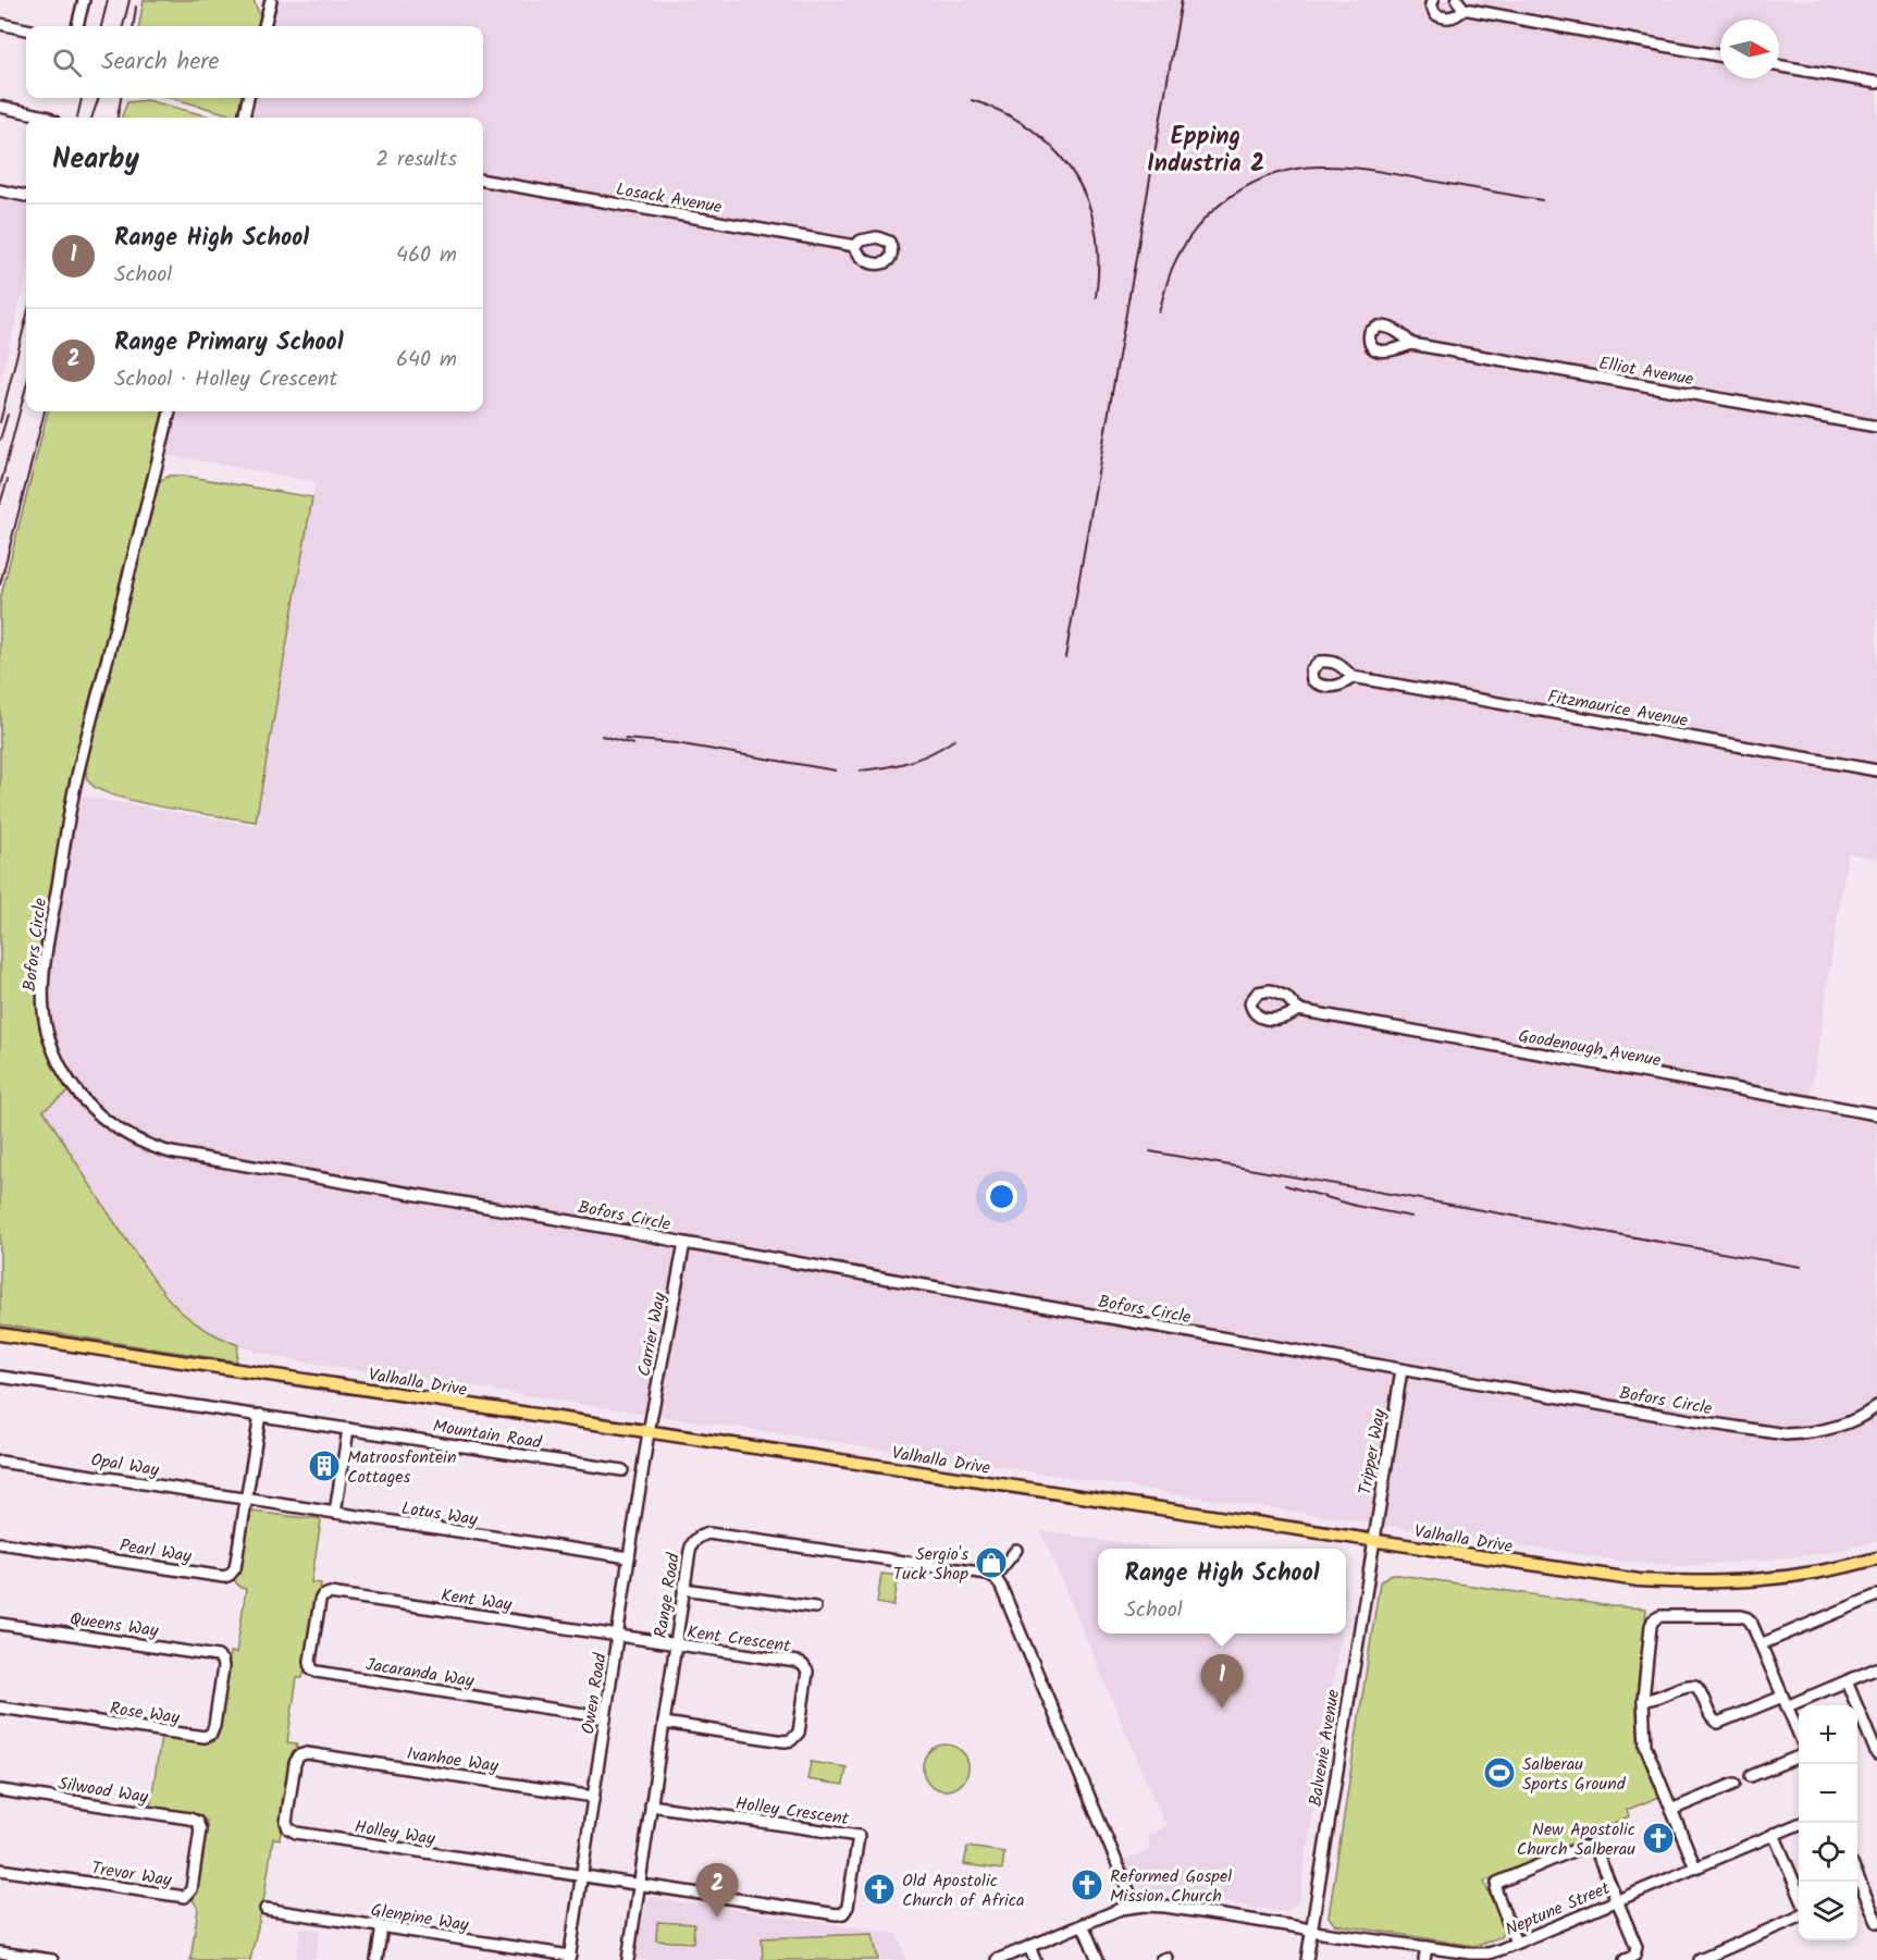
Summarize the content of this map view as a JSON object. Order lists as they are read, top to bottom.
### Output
{
  "streets": {
    "main road": ["Valhalla Drive"],
    "street": [
      "Losack Avenue",
      "Elliot Avenue",
      "Fitzmaurice Avenue",
      "Bofors Circle",
      "Goodenough Avenue",
      "Carrier Way",
      "Mountain Road",
      "Tripper Way",
      "Opal Way",
      "Lotus Way",
      "Pearl Way",
      "Range Road",
      "Kent Way",
      "Queens Way",
      "Kent Crescent",
      "Jacaranda Way",
      "Owen Road",
      "Rose Way",
      "Balvenie Avenue",
      "Ivanhoe Way",
      "Silwood Way",
      "Holley Crescent",
      "Holley Way",
      "Trevor Way",
      "Neptune Street",
      "Glenpine Way"
    ]
  },
  "crossings": [
    ["Bofors Circle", "Carrier Way"],
    ["Bofors Circle", "Tripper Way"],
    ["Carrier Way", "Valhalla Drive"],
    ["Carrier Way", "Owen Road"],
    ["Valhalla Drive", "Tripper Way"],
    ["Valhalla Drive", "Owen Road"],
    ["Valhalla Drive", "Balvenie Avenue"],
    ["Tripper Way", "Balvenie Avenue"],
    ["Opal Way", "Lotus Way"],
    ["Opal Way", "Pearl Way"],
    ["Lotus Way", "Pearl Way"],
    ["Lotus Way", "Owen Road"],
    ["Range Road", "Kent Crescent"],
    ["Range Road", "Holley Crescent"],
    ["Kent Way", "Kent Crescent"],
    ["Kent Way", "Jacaranda Way"],
    ["Kent Way", "Owen Road"],
    ["Queens Way", "Rose Way"],
    ["Kent Crescent", "Owen Road"],
    ["Jacaranda Way", "Owen Road"],
    ["Owen Road", "Ivanhoe Way"],
    ["Owen Road", "Holley Crescent"],
    ["Owen Road", "Holley Way"],
    ["Owen Road", "Glenpine Way"],
    ["Balvenie Avenue", "Neptune Street"],
    ["Ivanhoe Way", "Holley Way"],
    ["Silwood Way", "Trevor Way"],
    ["Holley Crescent", "Holley Way"]
  ],
  "districts": ["Epping Industria 2"],
  "places": {
    "building": ["Matroosfontein Cottages"],
    "shop": ["Sergio's Tuck Shop"],
    "sports": ["Salberau Sports Ground"],
    "church": ["New Apostolic Church Salberau", "Reformed Gospel Mission Church", "Old Apostolic Church of Africa"]
  },
  "north": "right",
  "page": {
    "search": "Search here",
    "heading": ["Nearby", "2 results"],
    "list": [
      {
        "mark": "1",
        "name": "Range High School",
        "note": "School",
        "value": "460 m"
      },
      {
        "mark": "2",
        "name": "Range Primary School",
        "note": "School · Holley Crescent",
        "value": "640 m"
      }
    ],
    "popup": ["Range High School", "School"],
    "pins": ["1", "2"],
    "map_buttons": ["+", "−"]
  }
}
